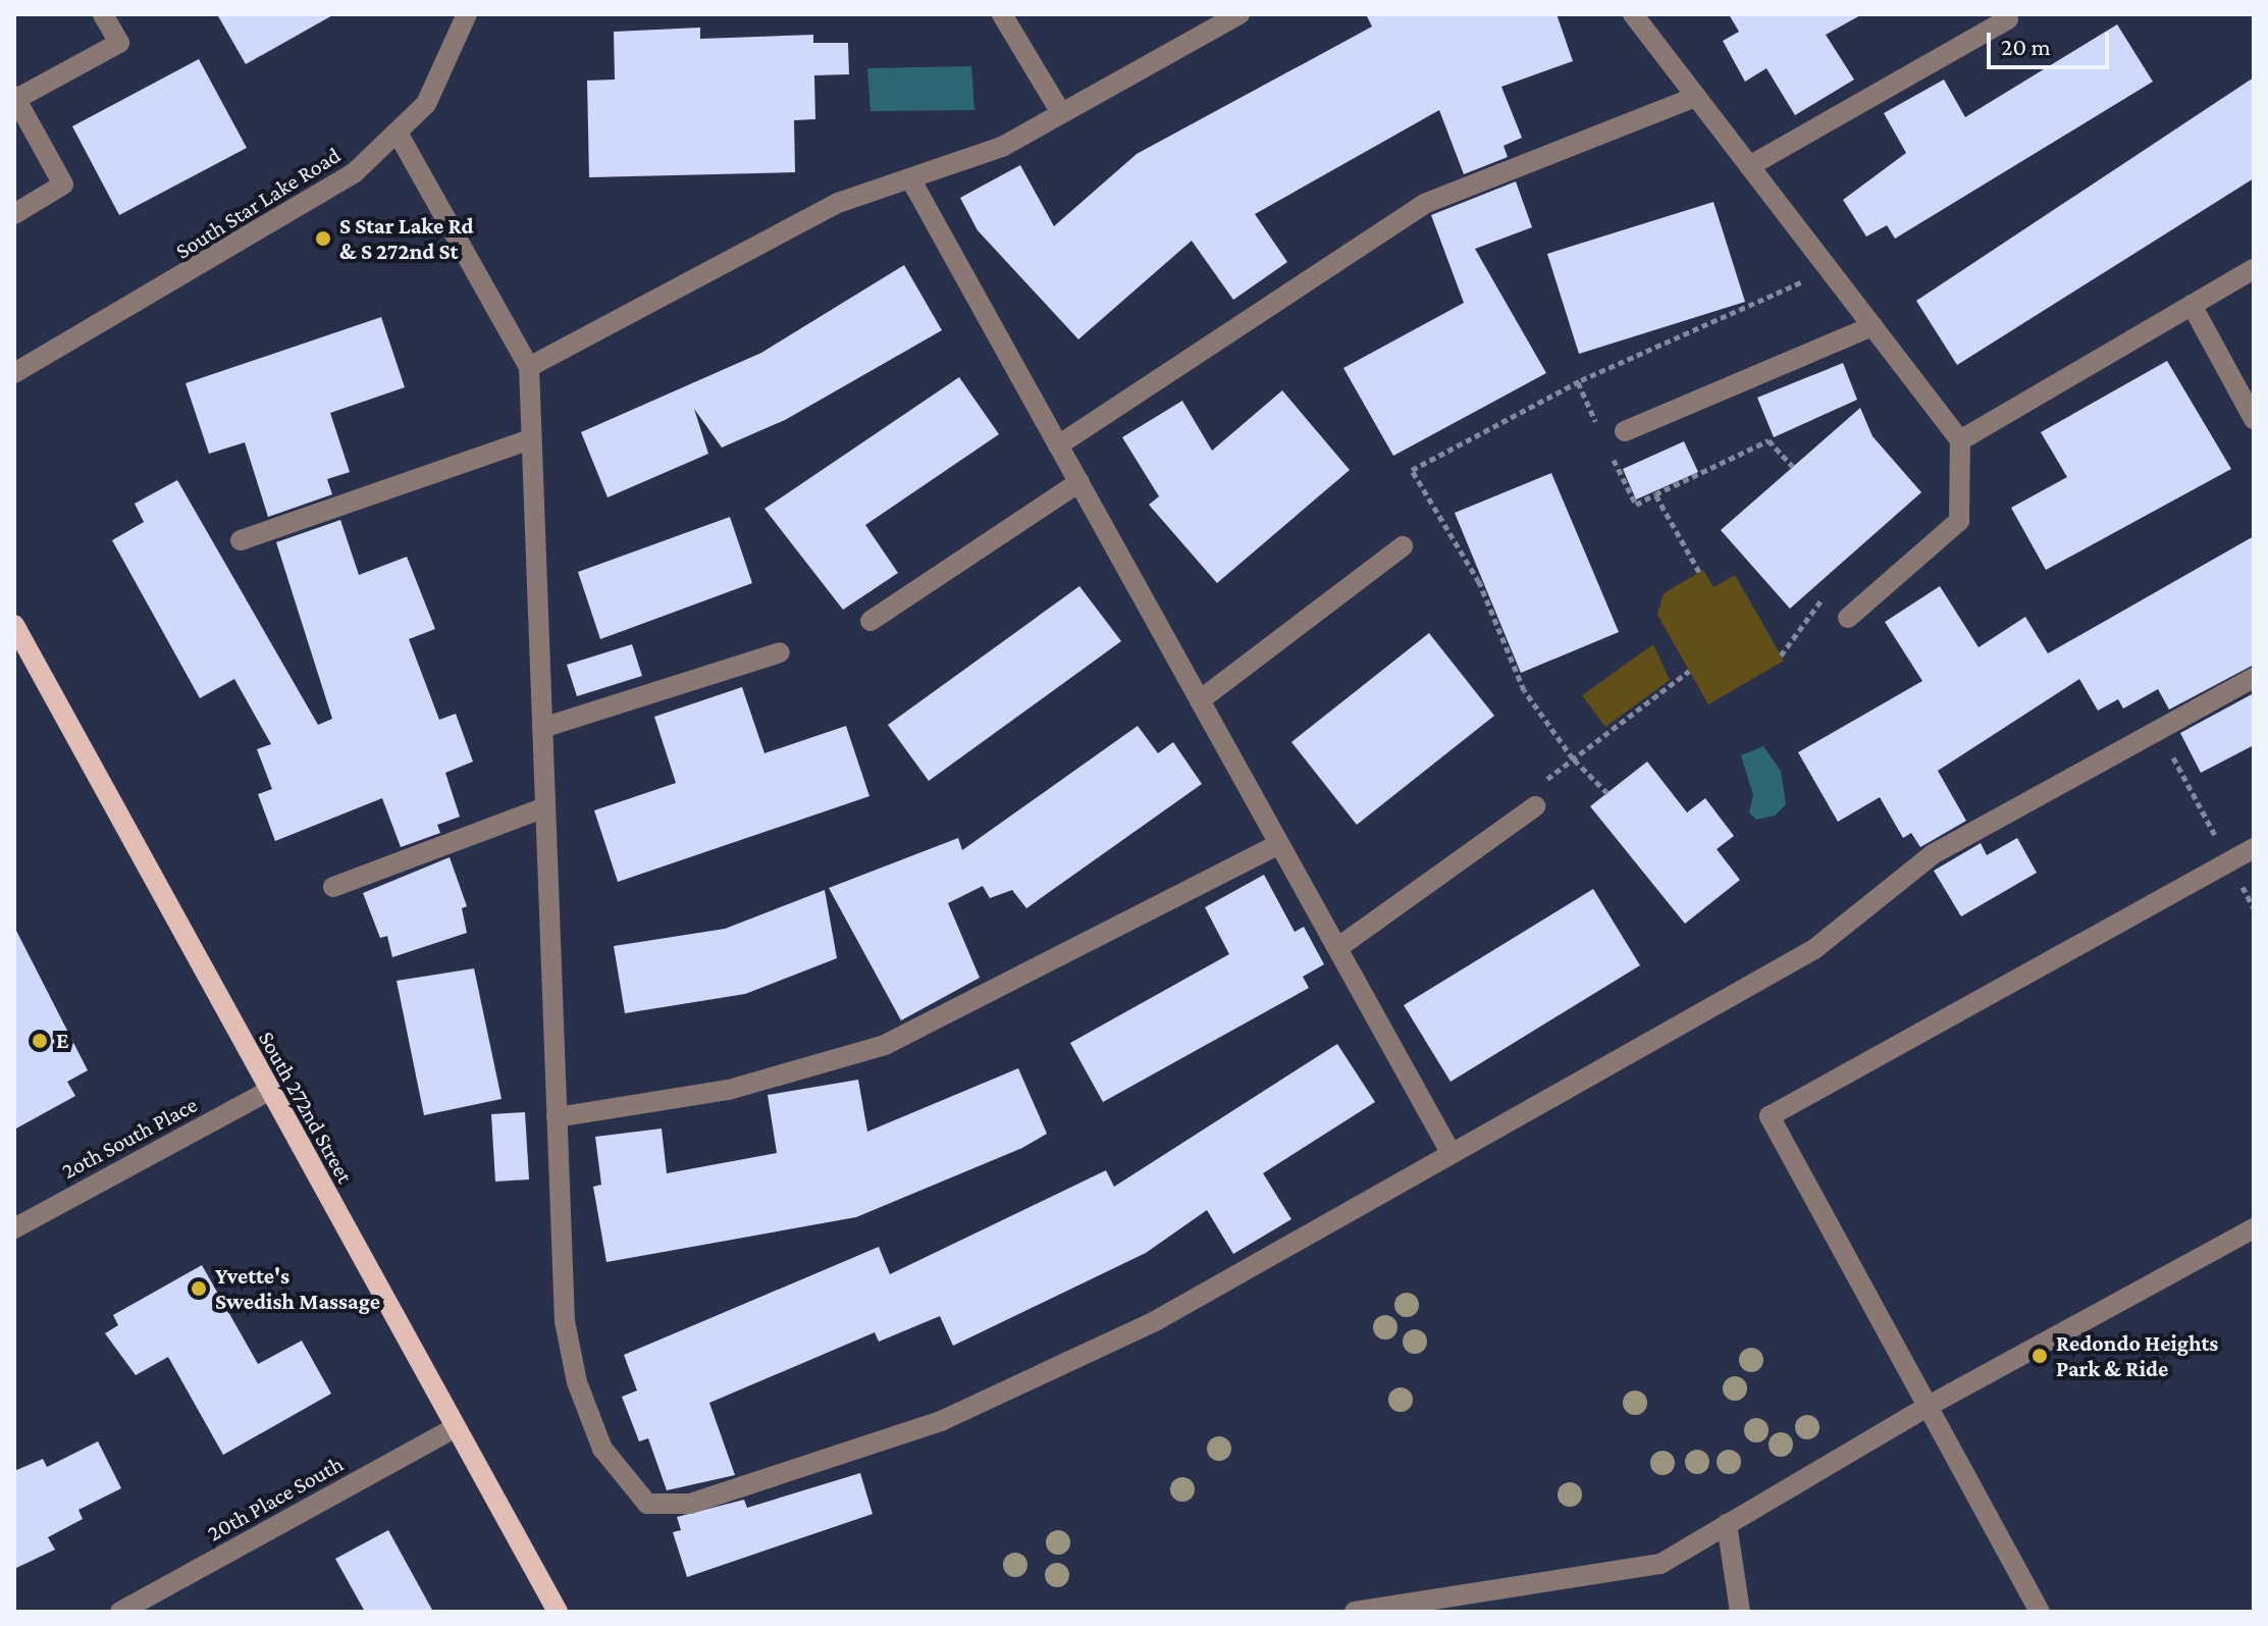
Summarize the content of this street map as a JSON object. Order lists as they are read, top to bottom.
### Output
{
  "streets": {
    "main road": ["South 272nd Street"],
    "street": ["South Star Lake Road", "2oth South Place", "20th Place South"]
  },
  "crossings": [
    ["South 272nd Street", "2oth South Place"],
    ["South 272nd Street", "20th Place South"]
  ],
  "places": [
    "S Star Lake Rd & S 272nd St",
    "E",
    "Yvette's Swedish Massage",
    "Redondo Heights Park & Ride"
  ],
  "scale_bar": "20 m"
}
